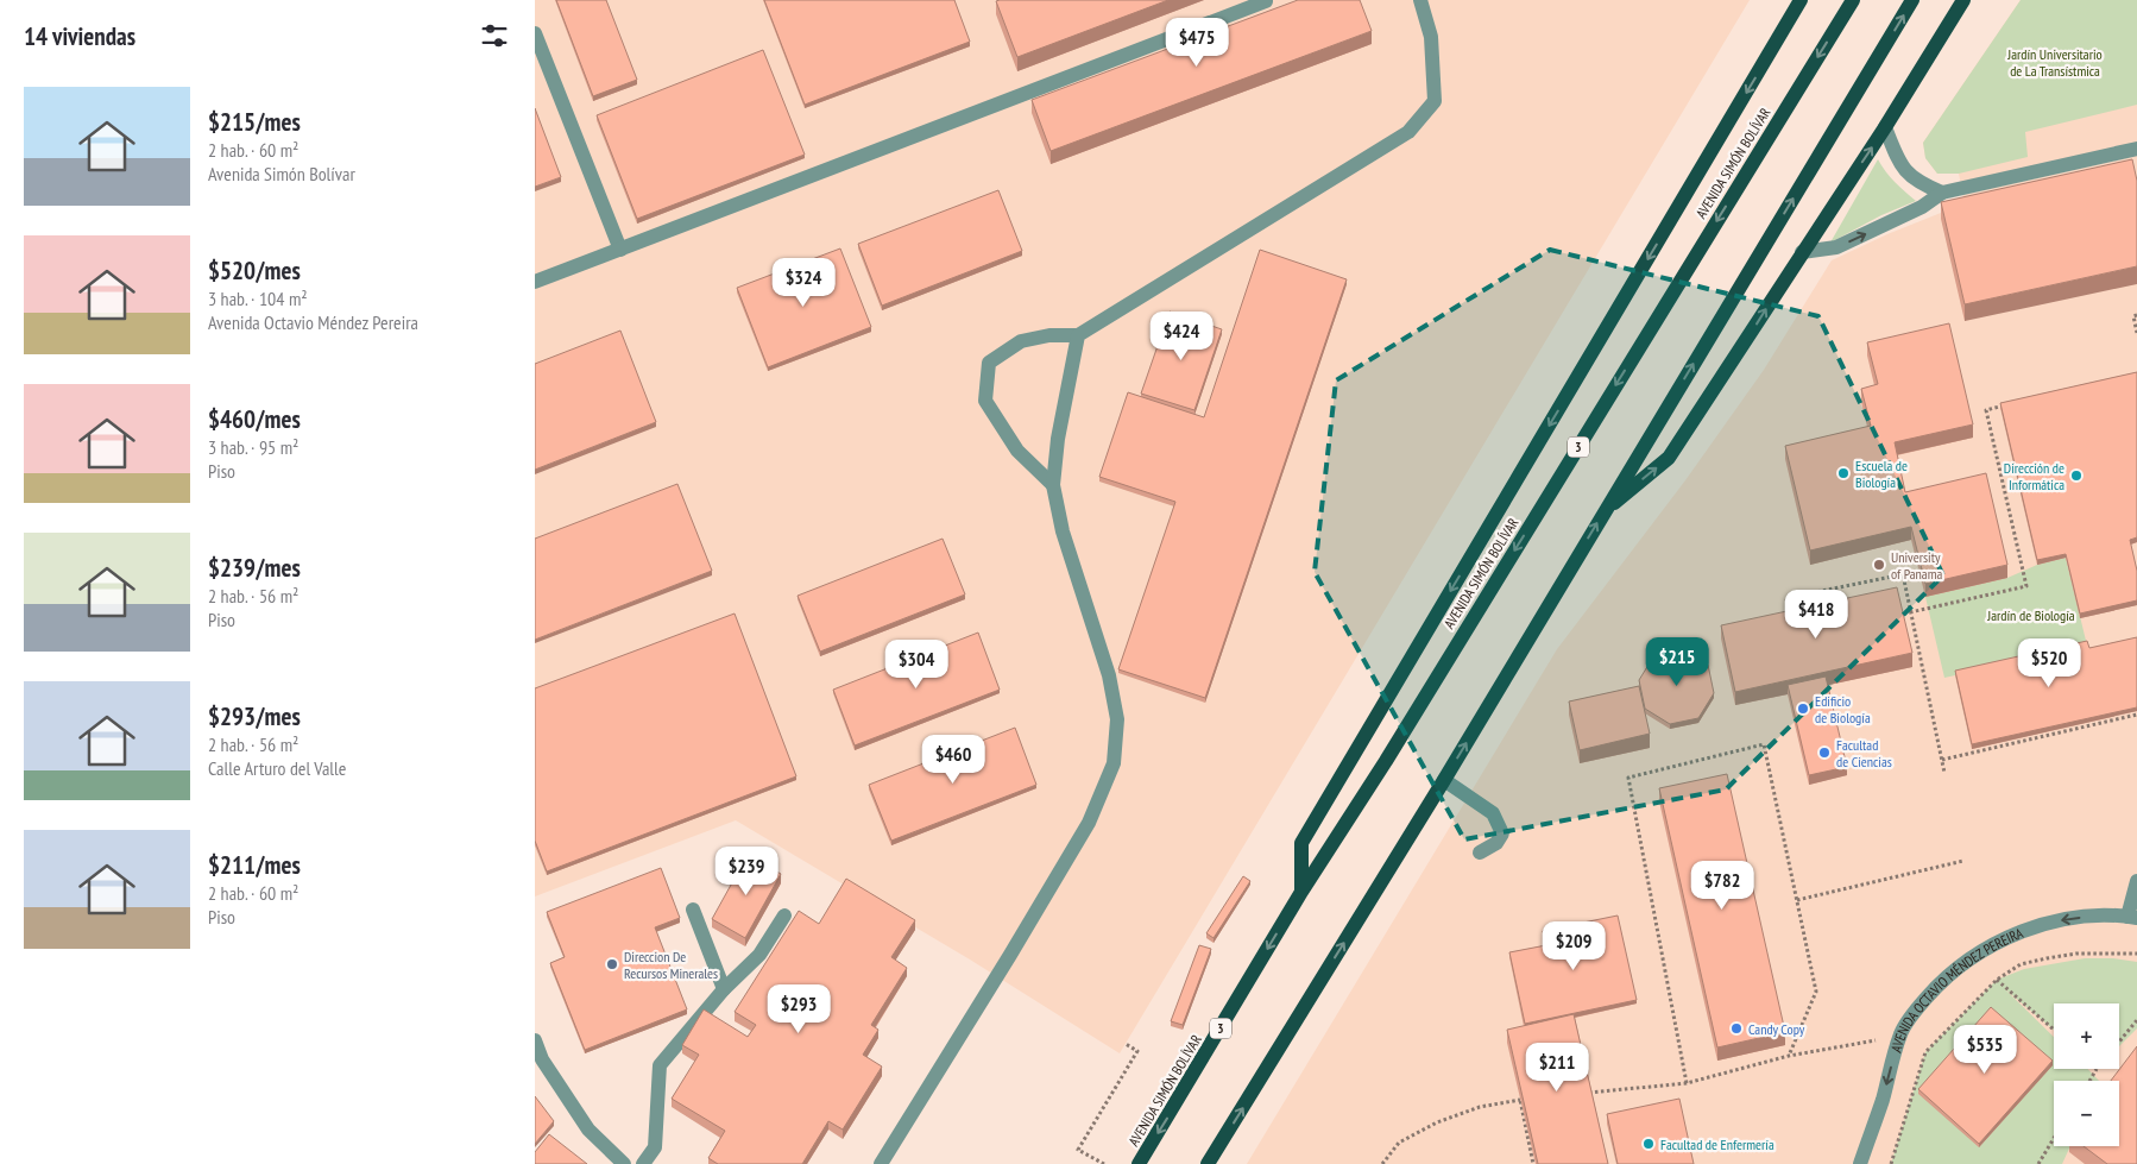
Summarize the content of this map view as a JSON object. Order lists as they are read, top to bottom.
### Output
{
  "streets": {
    "main road": ["AVENIDA SIMÓN BOLÍVAR", "3"],
    "street": ["AVENIDA OCTAVIO MÉNDEZ PEREIRA"]
  },
  "one_way": ["AVENIDA OCTAVIO MÉNDEZ PEREIRA"],
  "parks": ["Jardín Universitario de La Transístmica", "Jardín de Biología"],
  "places": [
    "Escuela de Biología",
    "Dirección de Informática",
    "University of Panama",
    "Edificio de Biología",
    "Facultad de Ciencias",
    "Direccion De Recursos Minerales",
    "Candy Copy",
    "Facultad de Enfermería"
  ],
  "page": {
    "heading": "14 viviendas",
    "price": [
      "$475",
      "$324",
      "$424",
      "$418",
      "$215",
      "$520",
      "$304",
      "$460",
      "$239",
      "$782",
      "$209",
      "$293",
      "$535",
      "$211"
    ],
    "list": [
      {
        "name": "$215/mes",
        "note": "2 hab. · 60 m² · Avenida Simón Bolívar"
      },
      {
        "name": "$520/mes",
        "note": "3 hab. · 104 m² · Avenida Octavio Méndez Pereira"
      },
      {
        "name": "$460/mes",
        "note": "3 hab. · 95 m² · Piso"
      },
      {
        "name": "$239/mes",
        "note": "2 hab. · 56 m² · Piso"
      },
      {
        "name": "$293/mes",
        "note": "2 hab. · 56 m² · Calle Arturo del Valle"
      },
      {
        "name": "$211/mes",
        "note": "2 hab. · 60 m² · Piso"
      }
    ],
    "map_buttons": ["+", "−"]
  }
}
